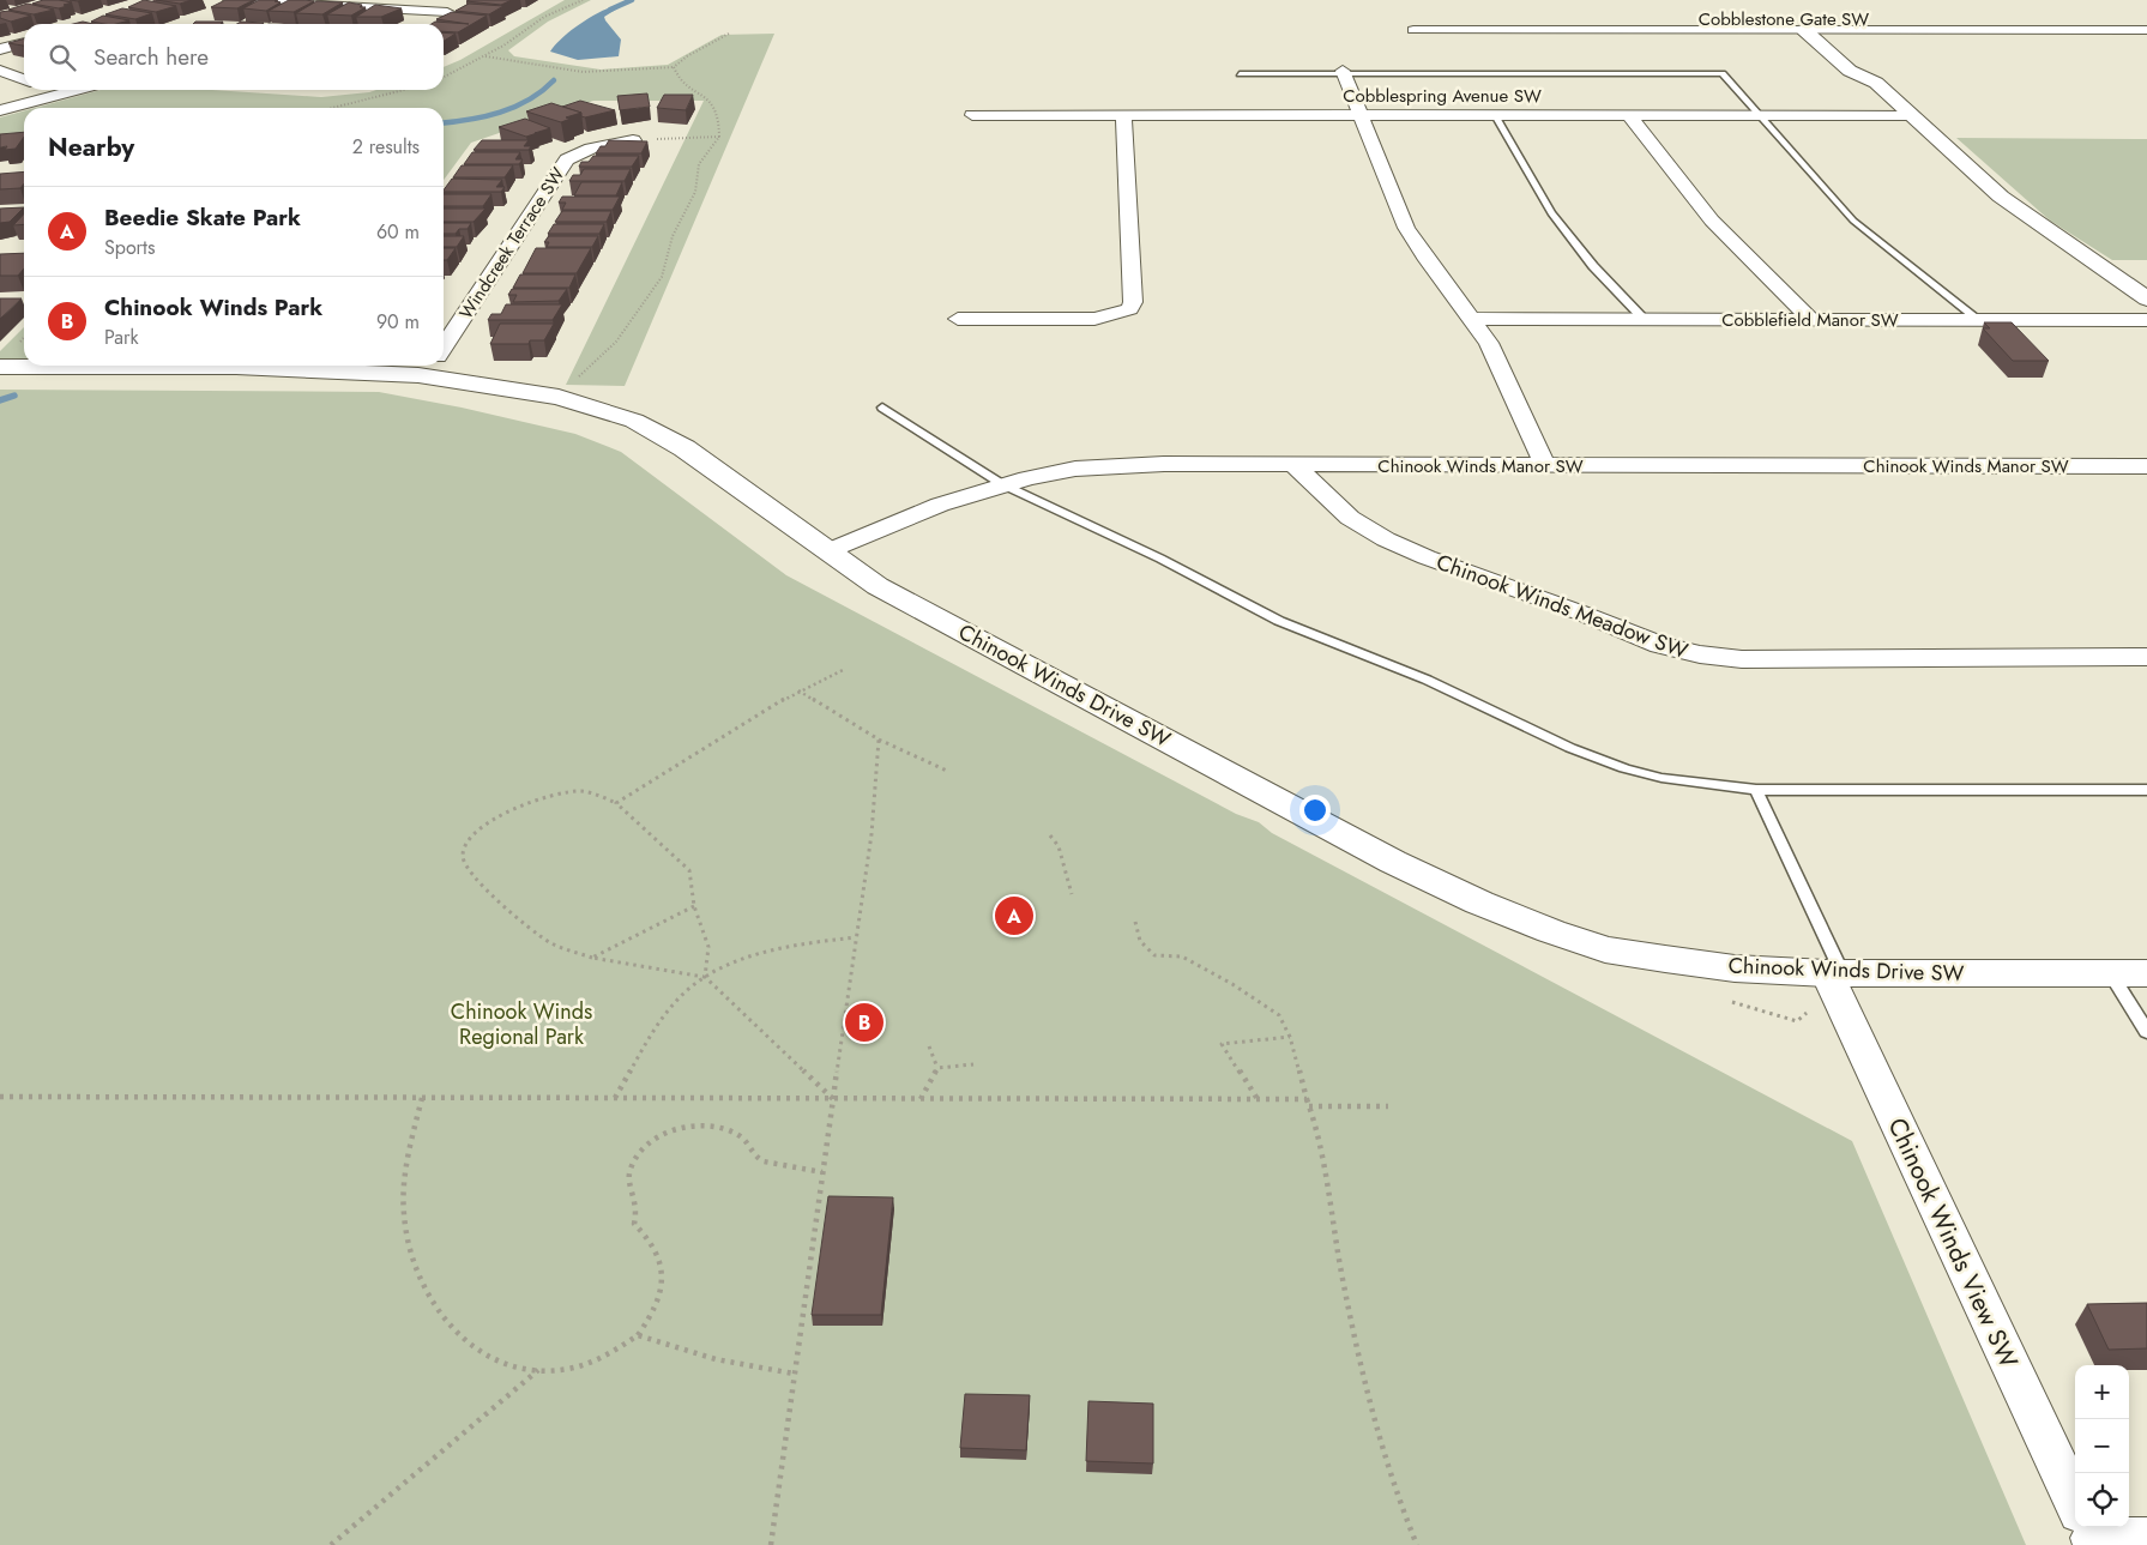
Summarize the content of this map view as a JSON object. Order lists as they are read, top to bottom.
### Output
{
  "streets": {
    "street": [
      "Cobblestone Gate SW",
      "Cobblespring Avenue SW",
      "Windcreek Terrace SW",
      "Cobblefield Manor SW",
      "Chinook Winds Manor SW",
      "Chinook Winds Meadow SW",
      "Chinook Winds Drive SW",
      "Chinook Winds View SW"
    ]
  },
  "crossings": [
    ["Chinook Winds Manor SW", "Chinook Winds Meadow SW"],
    ["Chinook Winds Manor SW", "Chinook Winds Drive SW"],
    ["Chinook Winds Drive SW", "Chinook Winds View SW"]
  ],
  "parks": ["Chinook Winds Regional Park"],
  "page": {
    "search": "Search here",
    "heading": ["Nearby", "2 results"],
    "list": [
      {
        "mark": "A",
        "name": "Beedie Skate Park",
        "note": "Sports",
        "value": "60 m"
      },
      {
        "mark": "B",
        "name": "Chinook Winds Park",
        "note": "Park",
        "value": "90 m"
      }
    ],
    "pins": ["A", "B"],
    "map_buttons": ["+", "−"]
  }
}
